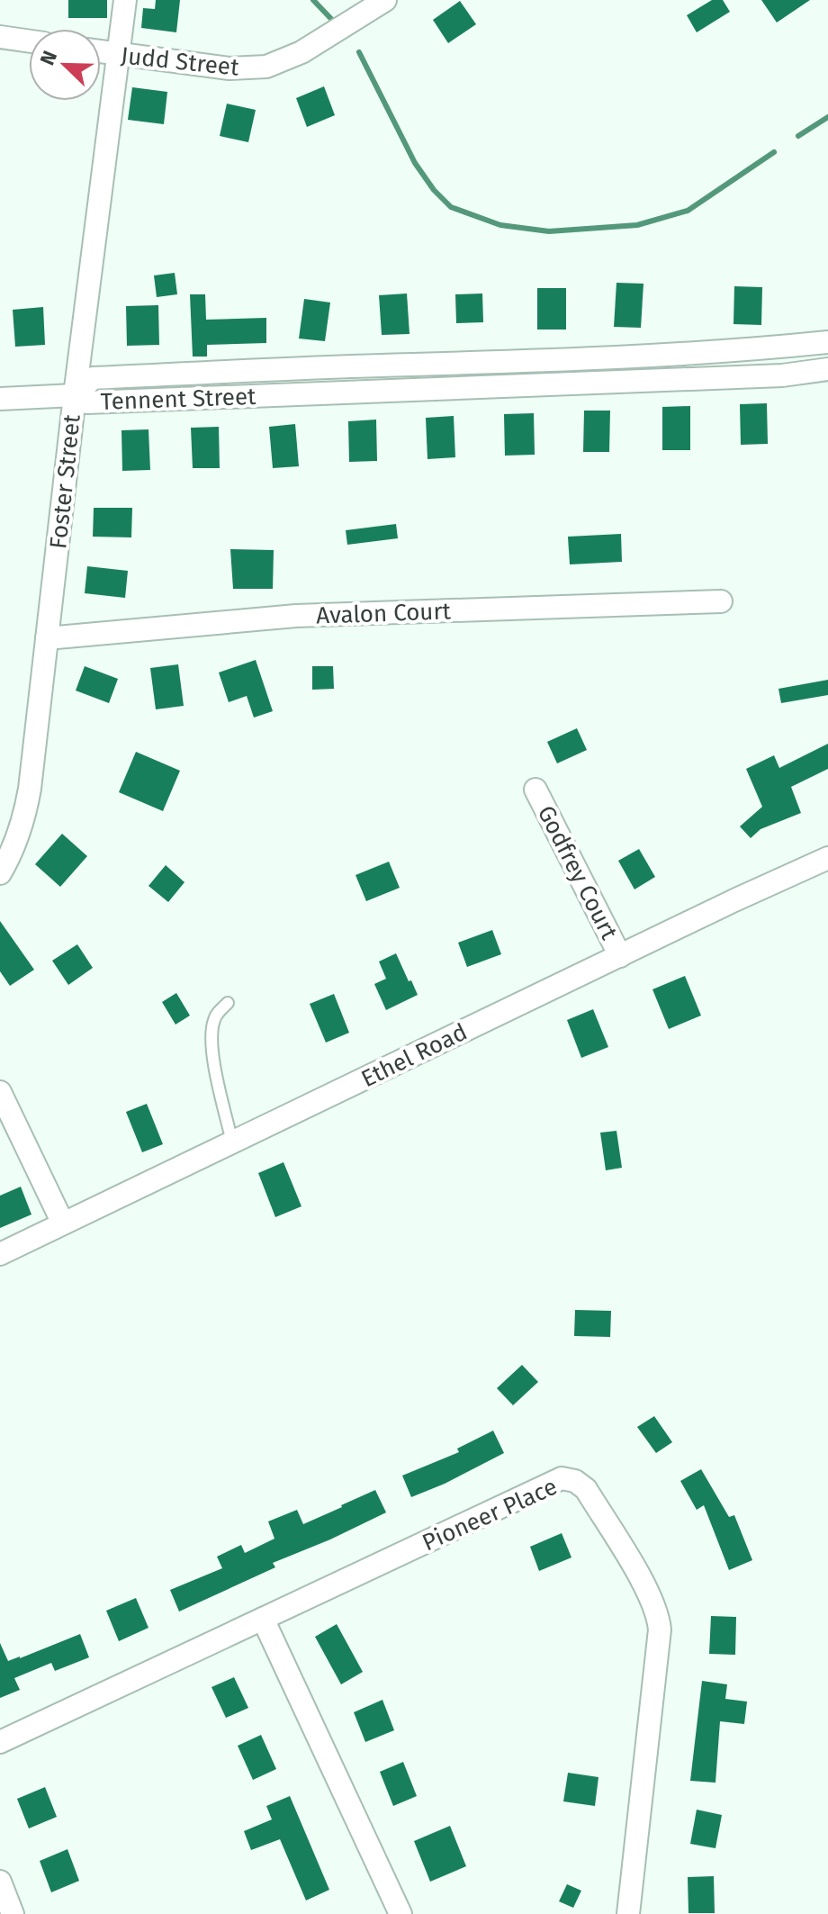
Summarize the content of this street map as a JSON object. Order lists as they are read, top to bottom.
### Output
{
  "streets": {
    "street": [
      "Judd Street",
      "Tennent Street",
      "Foster Street",
      "Avalon Court",
      "Godfrey Court",
      "Ethel Road",
      "Pioneer Place"
    ]
  },
  "crossings": [
    ["Judd Street", "Foster Street"],
    ["Tennent Street", "Foster Street"],
    ["Foster Street", "Avalon Court"],
    ["Godfrey Court", "Ethel Road"]
  ],
  "north": "top left"
}
